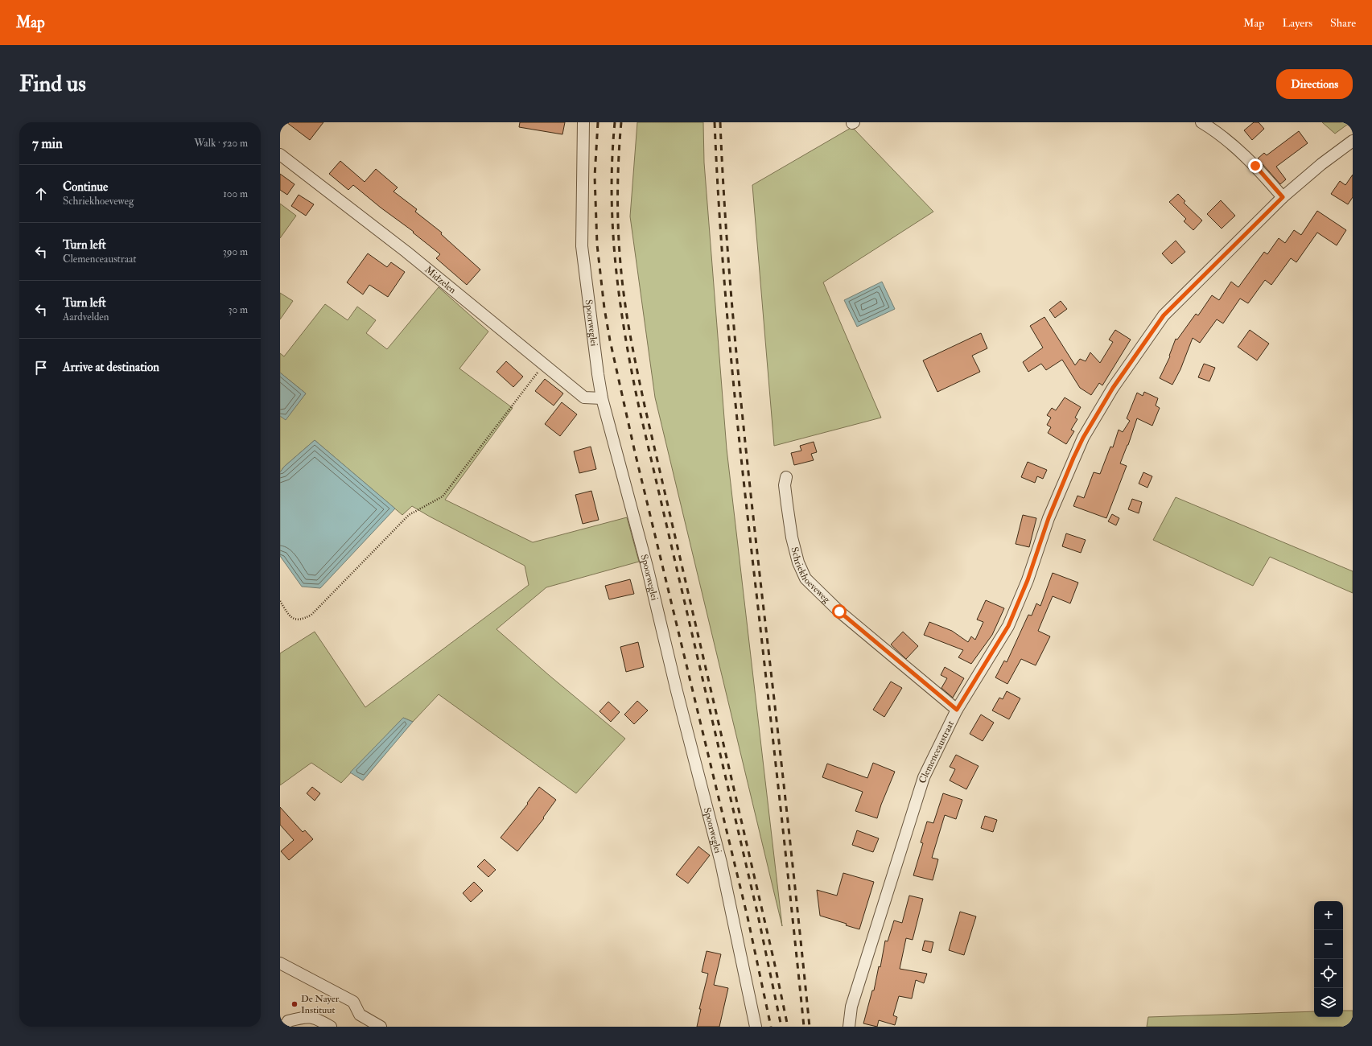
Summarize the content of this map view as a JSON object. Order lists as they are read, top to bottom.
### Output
{
  "streets": {
    "street": [
      "Midzelen",
      "Spoorweglei",
      "Schriekhoeveweg",
      "Clemenceaustraat"
    ]
  },
  "crossings": [
    ["Midzelen", "Spoorweglei"],
    ["Schriekhoeveweg", "Clemenceaustraat"]
  ],
  "places": ["De Nayer Instituut"],
  "page": {
    "header": "Map",
    "nav": ["Map", "Layers", "Share"],
    "buttons": "Directions",
    "title": "Find us",
    "heading": ["7 min", "Walk · 520 m"],
    "list": [
      ["Continue", "Schriekhoeveweg", "100 m"],
      ["Turn left", "Clemenceaustraat", "390 m"],
      ["Turn left", "Aardvelden", "30 m"],
      "Arrive at destination"
    ],
    "map_buttons": ["+", "−"]
  }
}
